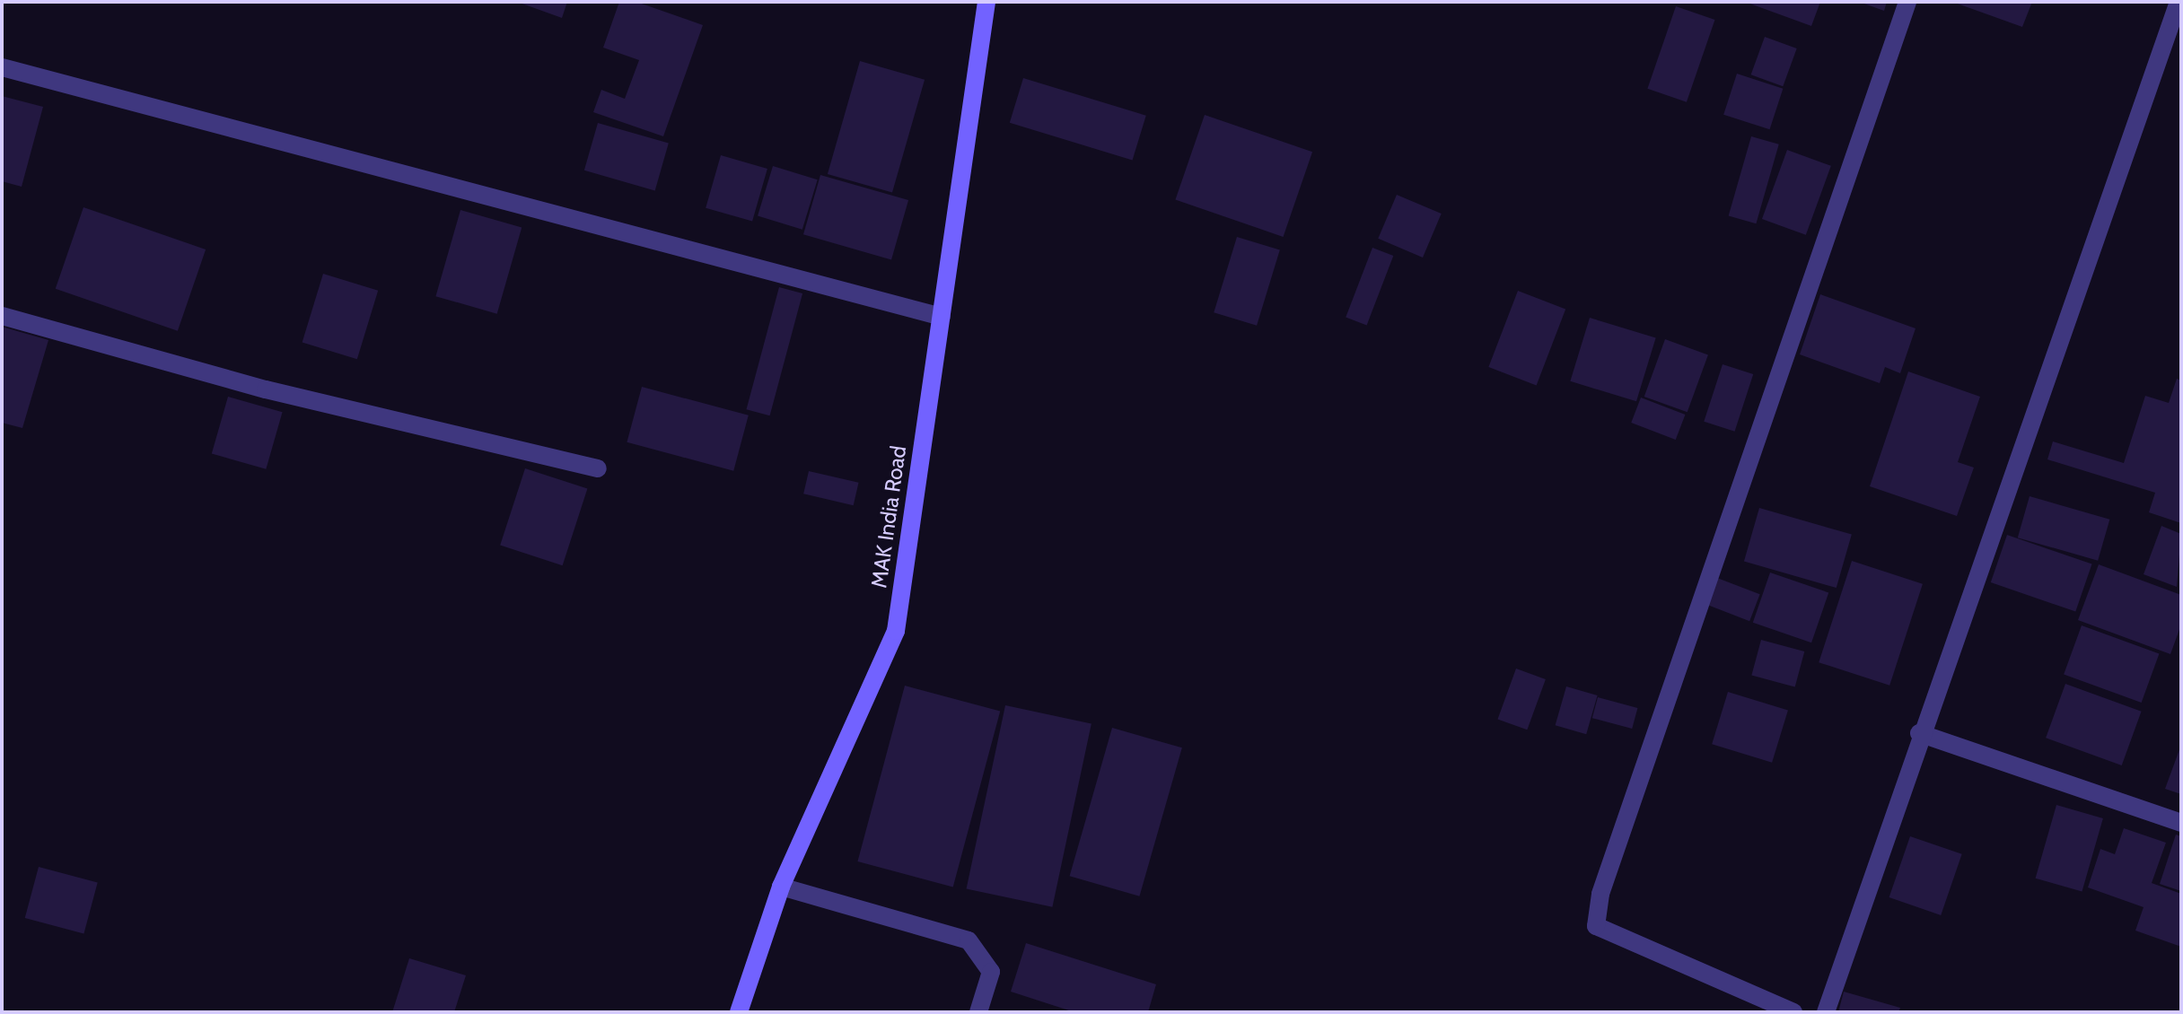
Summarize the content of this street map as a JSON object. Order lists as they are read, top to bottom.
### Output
{
  "streets": {
    "street": ["MAK India Road"]
  }
}
